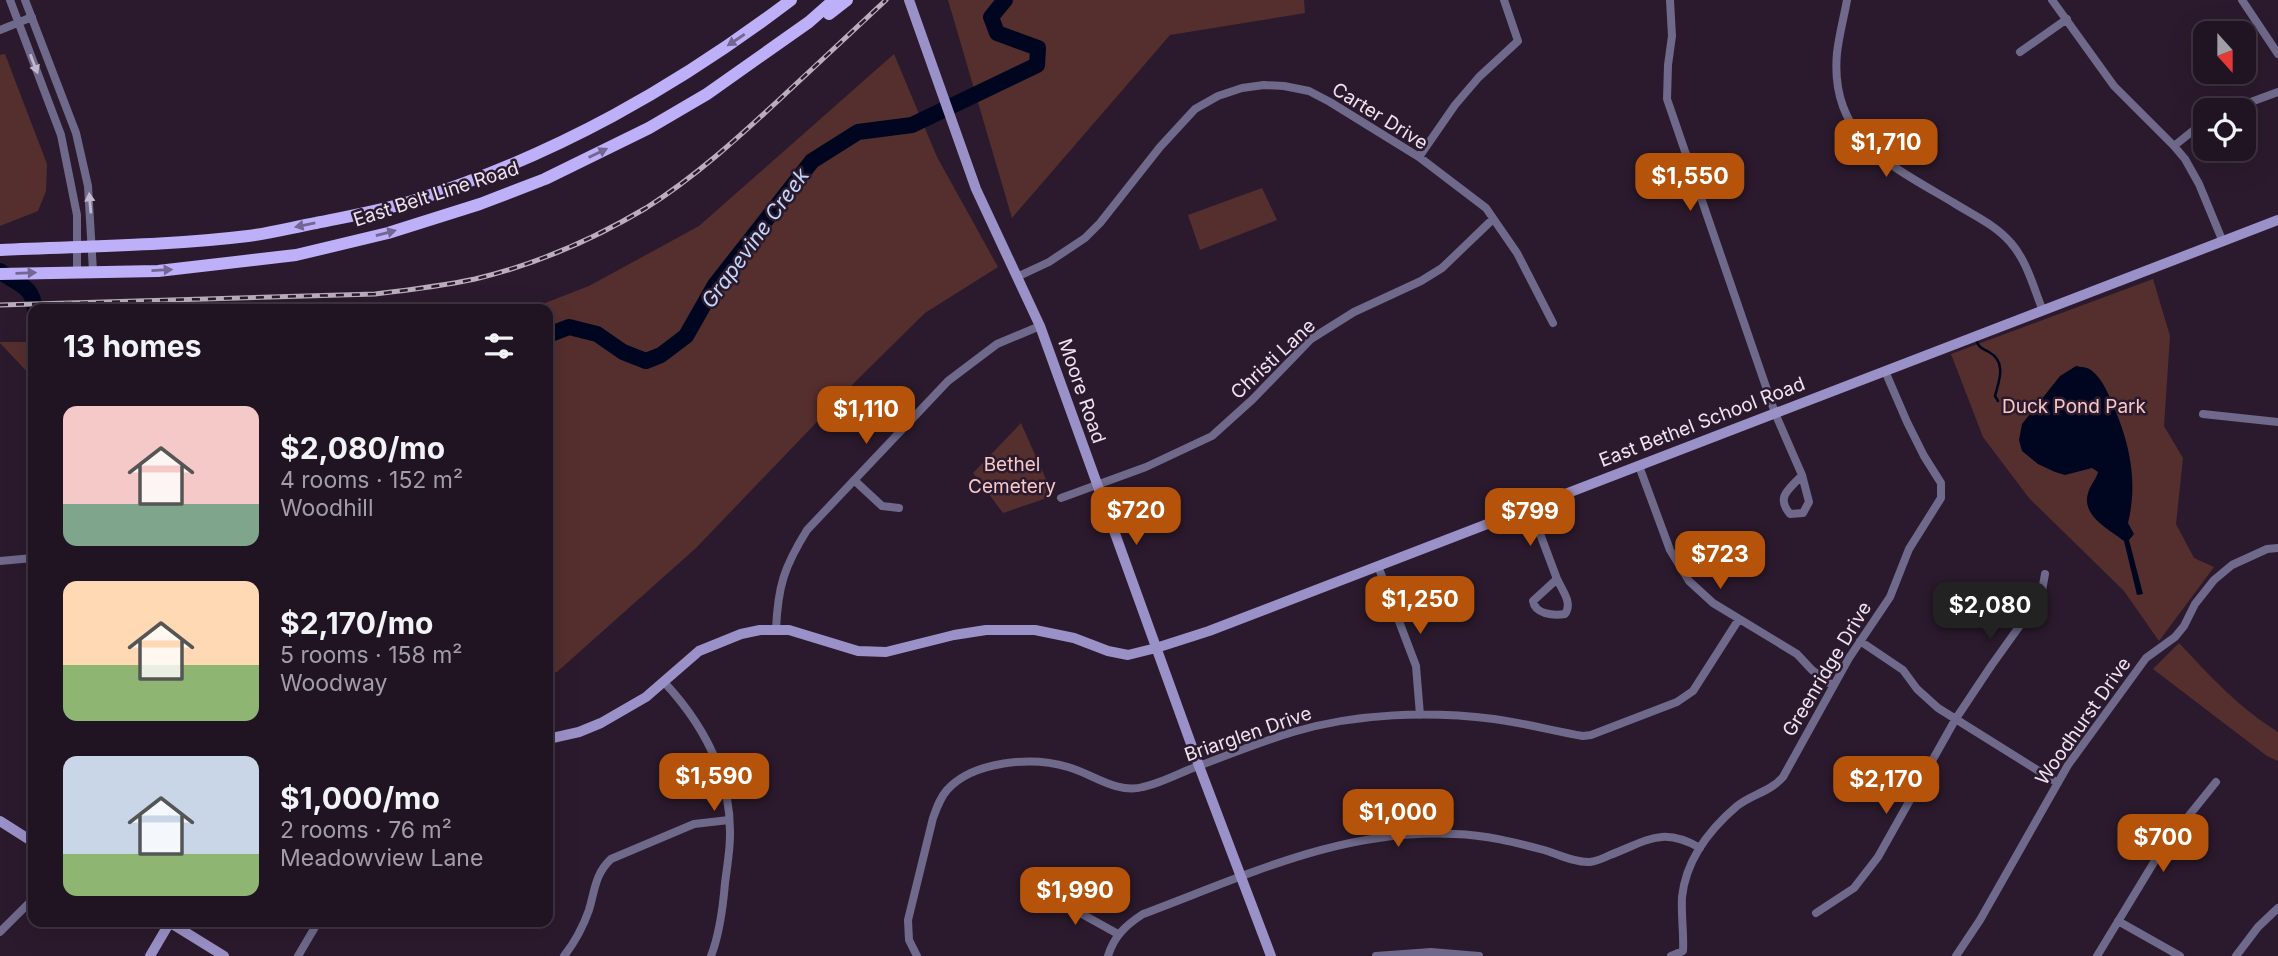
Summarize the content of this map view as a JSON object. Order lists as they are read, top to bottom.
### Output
{
  "streets": {
    "main road": ["East Belt Line Road"],
    "street": [
      "Carter Drive",
      "Christi Lane",
      "Moore Road",
      "East Bethel School Road",
      "Greenridge Drive",
      "Woodhurst Drive",
      "Briarglen Drive"
    ]
  },
  "crossings": [
    ["Carter Drive", "Christi Lane"],
    ["Carter Drive", "Moore Road"],
    ["Christi Lane", "Moore Road"],
    ["Moore Road", "East Bethel School Road"],
    ["Moore Road", "Briarglen Drive"],
    ["East Bethel School Road", "Greenridge Drive"]
  ],
  "water": ["Grapevine Creek"],
  "parks": ["Duck Pond Park", "Bethel Cemetery"],
  "north": "bottom",
  "page": {
    "price": [
      "$1,710",
      "$1,550",
      "$1,110",
      "$720",
      "$799",
      "$723",
      "$1,250",
      "$2,080",
      "$1,590",
      "$2,170",
      "$1,000",
      "$700",
      "$1,990"
    ],
    "heading": "13 homes",
    "list": [
      {
        "name": "$2,080/mo",
        "note": "4 rooms · 152 m² · Woodhill"
      },
      {
        "name": "$2,170/mo",
        "note": "5 rooms · 158 m² · Woodway"
      },
      {
        "name": "$1,000/mo",
        "note": "2 rooms · 76 m² · Meadowview Lane"
      }
    ]
  }
}
